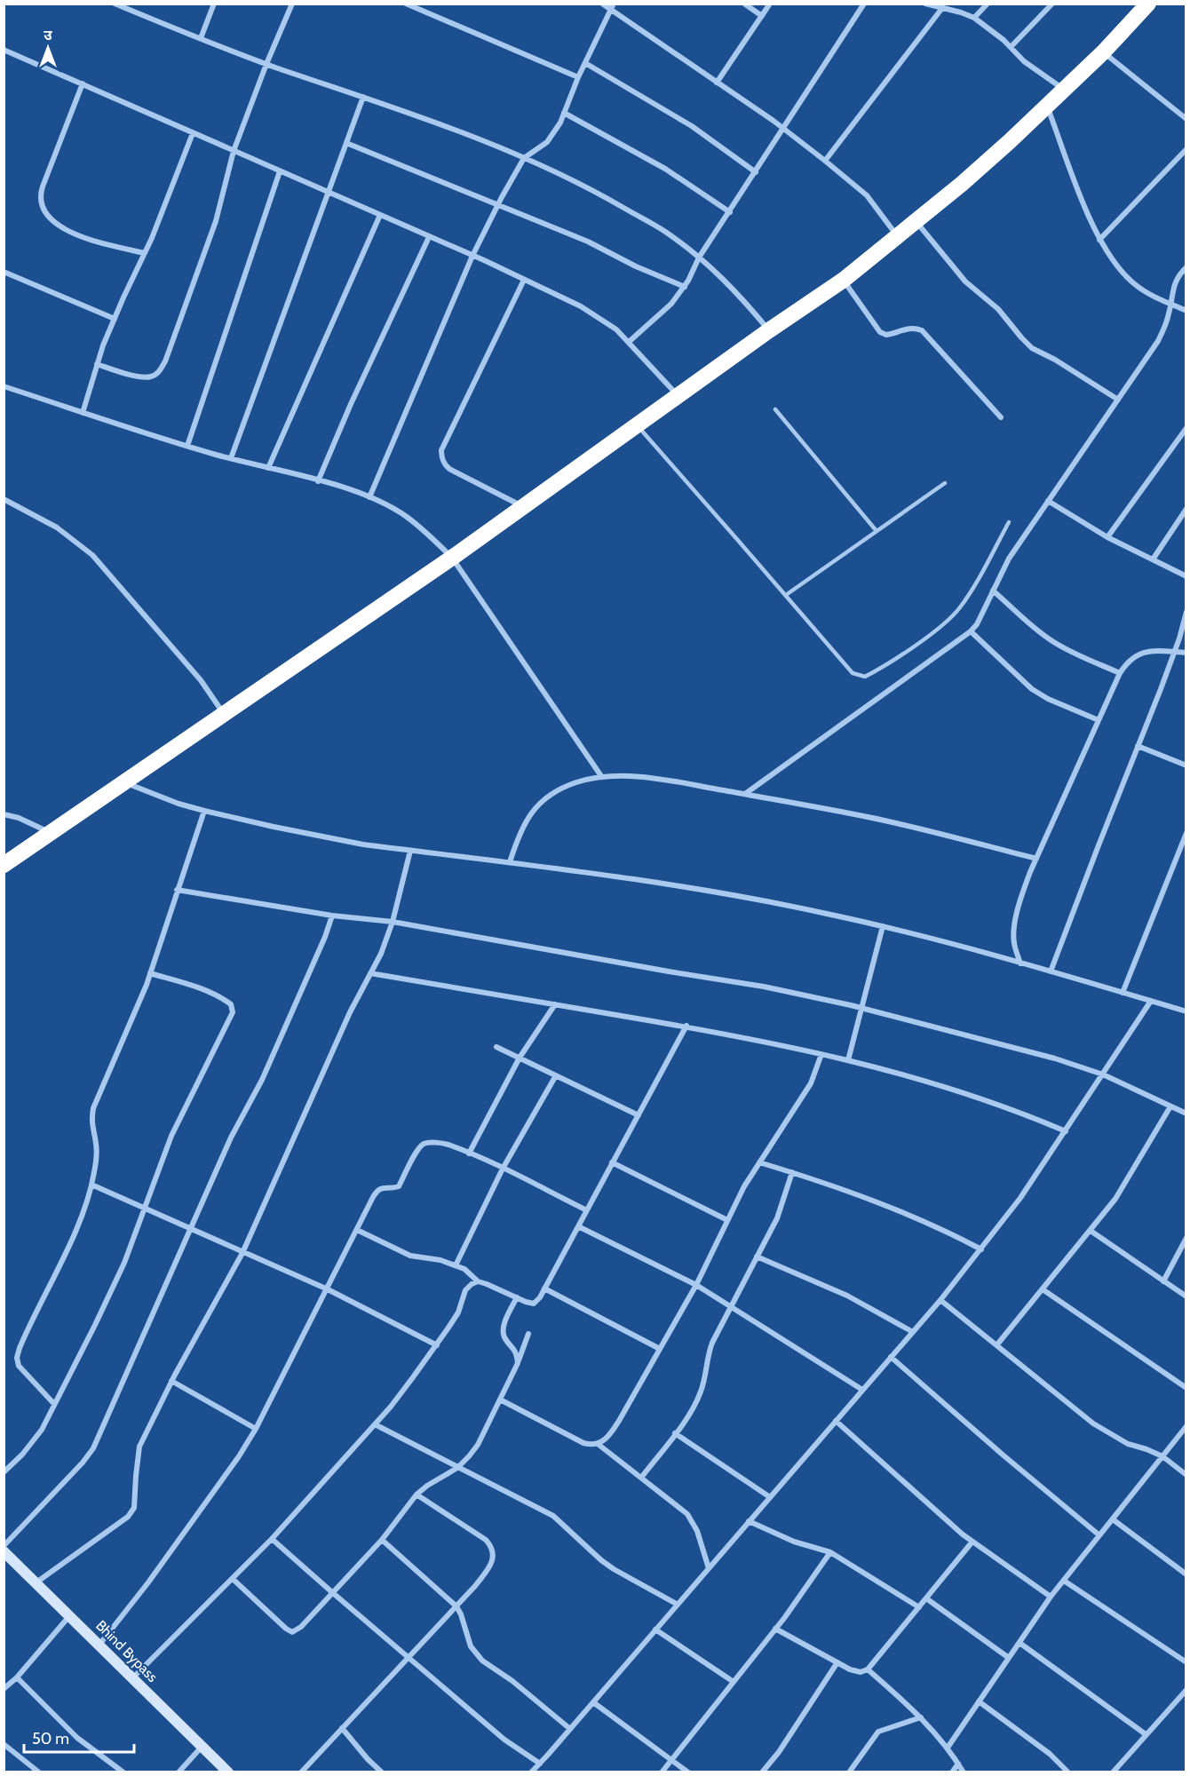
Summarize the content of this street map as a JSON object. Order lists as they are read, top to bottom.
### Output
{
  "streets": {
    "street": ["Bhind Bypass"]
  },
  "scale_bar": "50 m",
  "north": "top"
}
